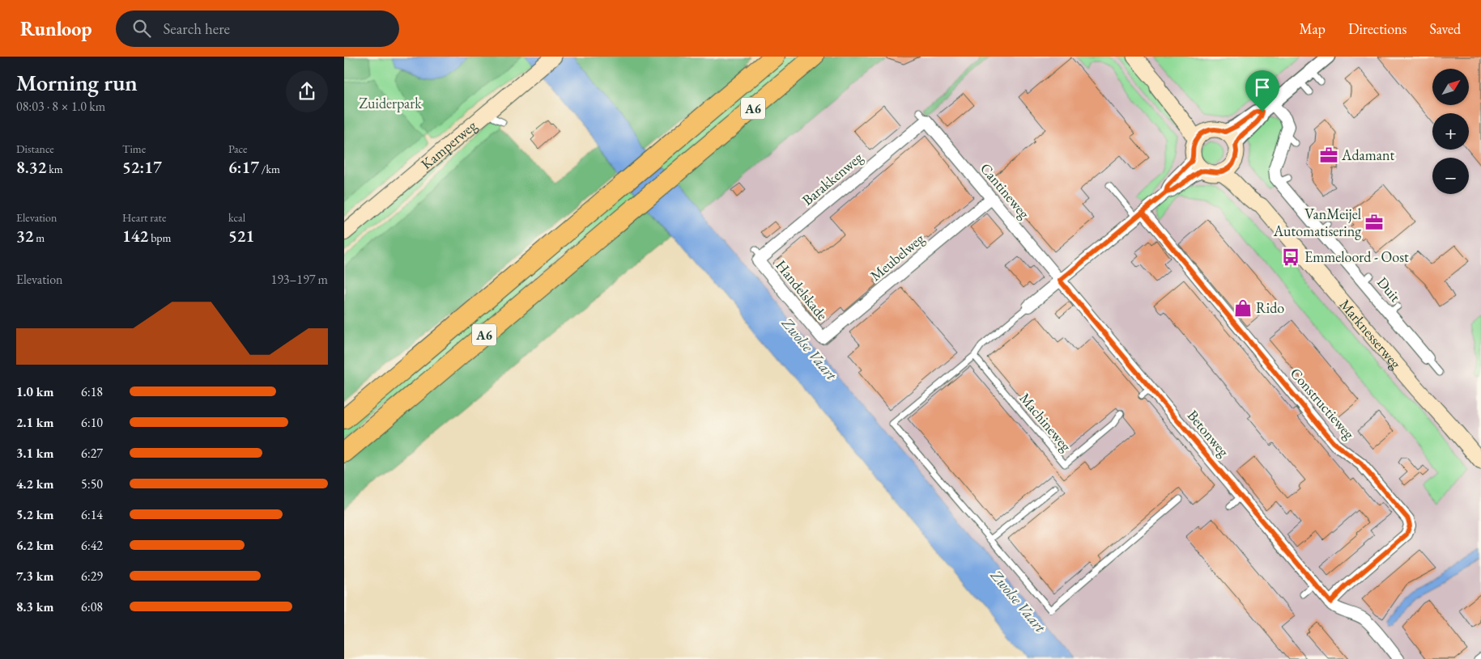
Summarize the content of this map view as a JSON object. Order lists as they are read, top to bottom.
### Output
{
  "streets": {
    "highway": ["A6"],
    "main road": ["Kamperweg", "Marknesserweg"],
    "street": [
      "Barakkenweg",
      "Cantineweg",
      "Meubelweg",
      "Duit",
      "Handelskade",
      "Constructieweg",
      "Betonweg"
    ],
    "lane": ["Machineweg"]
  },
  "crossings": [
    ["Barakkenweg", "Cantineweg"],
    ["Barakkenweg", "Handelskade"],
    ["Cantineweg", "Meubelweg"],
    ["Cantineweg", "Betonweg"],
    ["Meubelweg", "Handelskade"],
    ["Constructieweg", "Betonweg"]
  ],
  "water": ["Zwolse Vaart"],
  "parks": ["Zuiderpark"],
  "places": {
    "office": ["Adamant", "VanMeijel Automatisering"],
    "bus stop": ["Emmeloord - Oost"],
    "shop": ["Rido"]
  },
  "north": "top right",
  "page": {
    "header": "Runloop",
    "search": "Search here",
    "nav": ["Map", "Directions", "Saved"],
    "heading": ["Morning run", "08:03 · 8 × 1.0 km"],
    "map_buttons": ["+", "−"],
    "stats": [
      ["Distance", "8.32 km"],
      ["Time", "52:17"],
      ["Pace", "6:17 /km"],
      ["Elevation", "32 m"],
      ["Heart rate", "142 bpm"],
      ["kcal", "521"]
    ],
    "chart": ["Elevation", "193–197 m"],
    "list": [
      {
        "name": "1.0 km",
        "note": "6:18"
      },
      {
        "name": "2.1 km",
        "note": "6:10"
      },
      {
        "name": "3.1 km",
        "note": "6:27"
      },
      {
        "name": "4.2 km",
        "note": "5:50"
      },
      {
        "name": "5.2 km",
        "note": "6:14"
      },
      {
        "name": "6.2 km",
        "note": "6:42"
      },
      {
        "name": "7.3 km",
        "note": "6:29"
      },
      {
        "name": "8.3 km",
        "note": "6:08"
      }
    ]
  }
}
